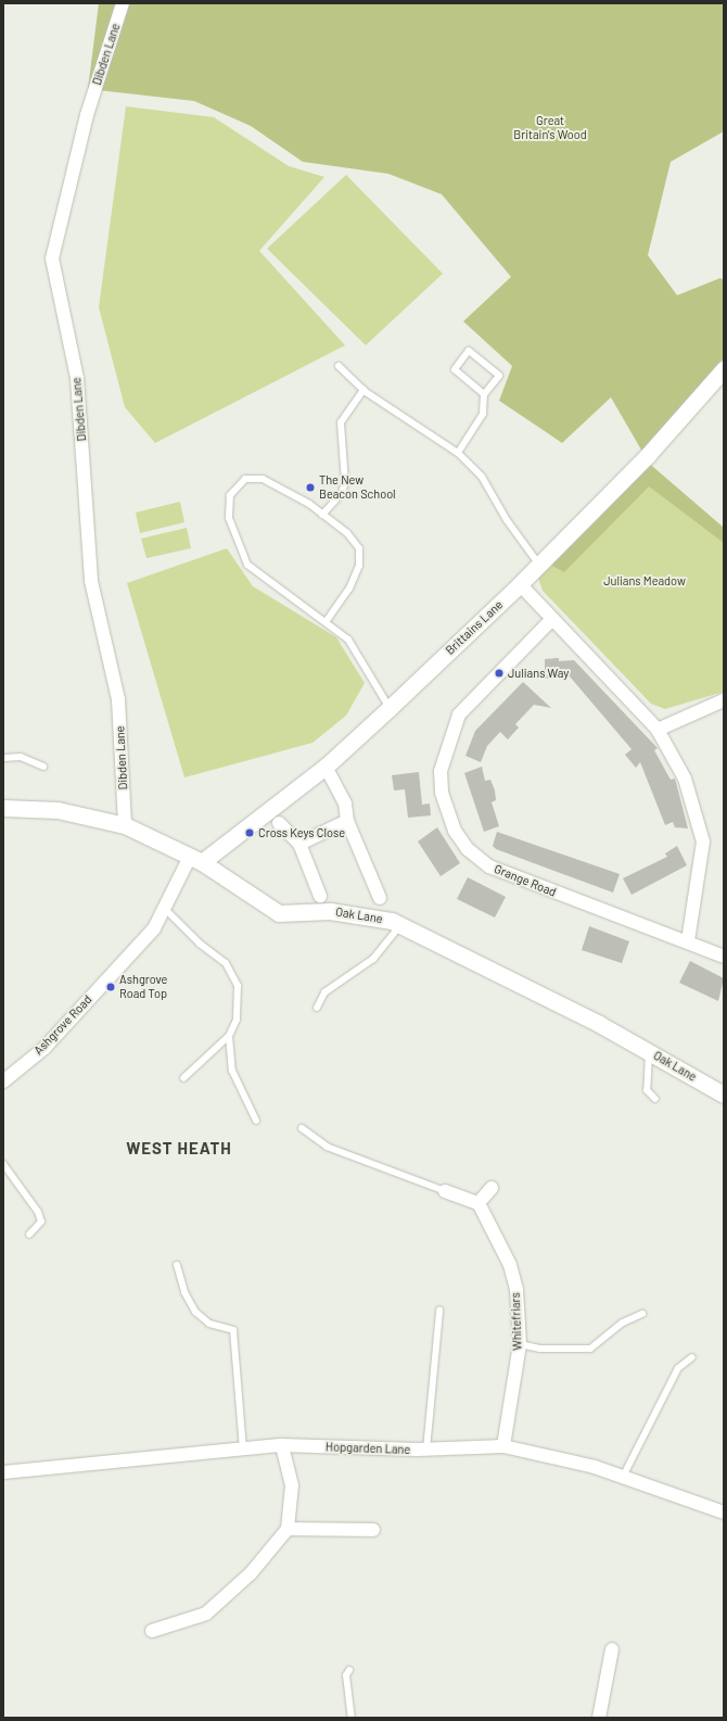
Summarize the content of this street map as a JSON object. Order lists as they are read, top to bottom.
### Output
{
  "streets": {
    "street": [
      "Dibden Lane",
      "Brittains Lane",
      "Grange Road",
      "Oak Lane",
      "Ashgrove Road",
      "Whitefriars",
      "Hopgarden Lane"
    ]
  },
  "crossings": [
    ["Dibden Lane", "Oak Lane"],
    ["Brittains Lane", "Oak Lane"],
    ["Brittains Lane", "Ashgrove Road"],
    ["Oak Lane", "Ashgrove Road"],
    ["Whitefriars", "Hopgarden Lane"]
  ],
  "districts": ["WEST HEATH"],
  "parks": ["Great Britain's Wood", "Julians Meadow"],
  "places": [
    "The New Beacon School",
    "Julians Way",
    "Cross Keys Close",
    "Ashgrove Road Top"
  ]
}
